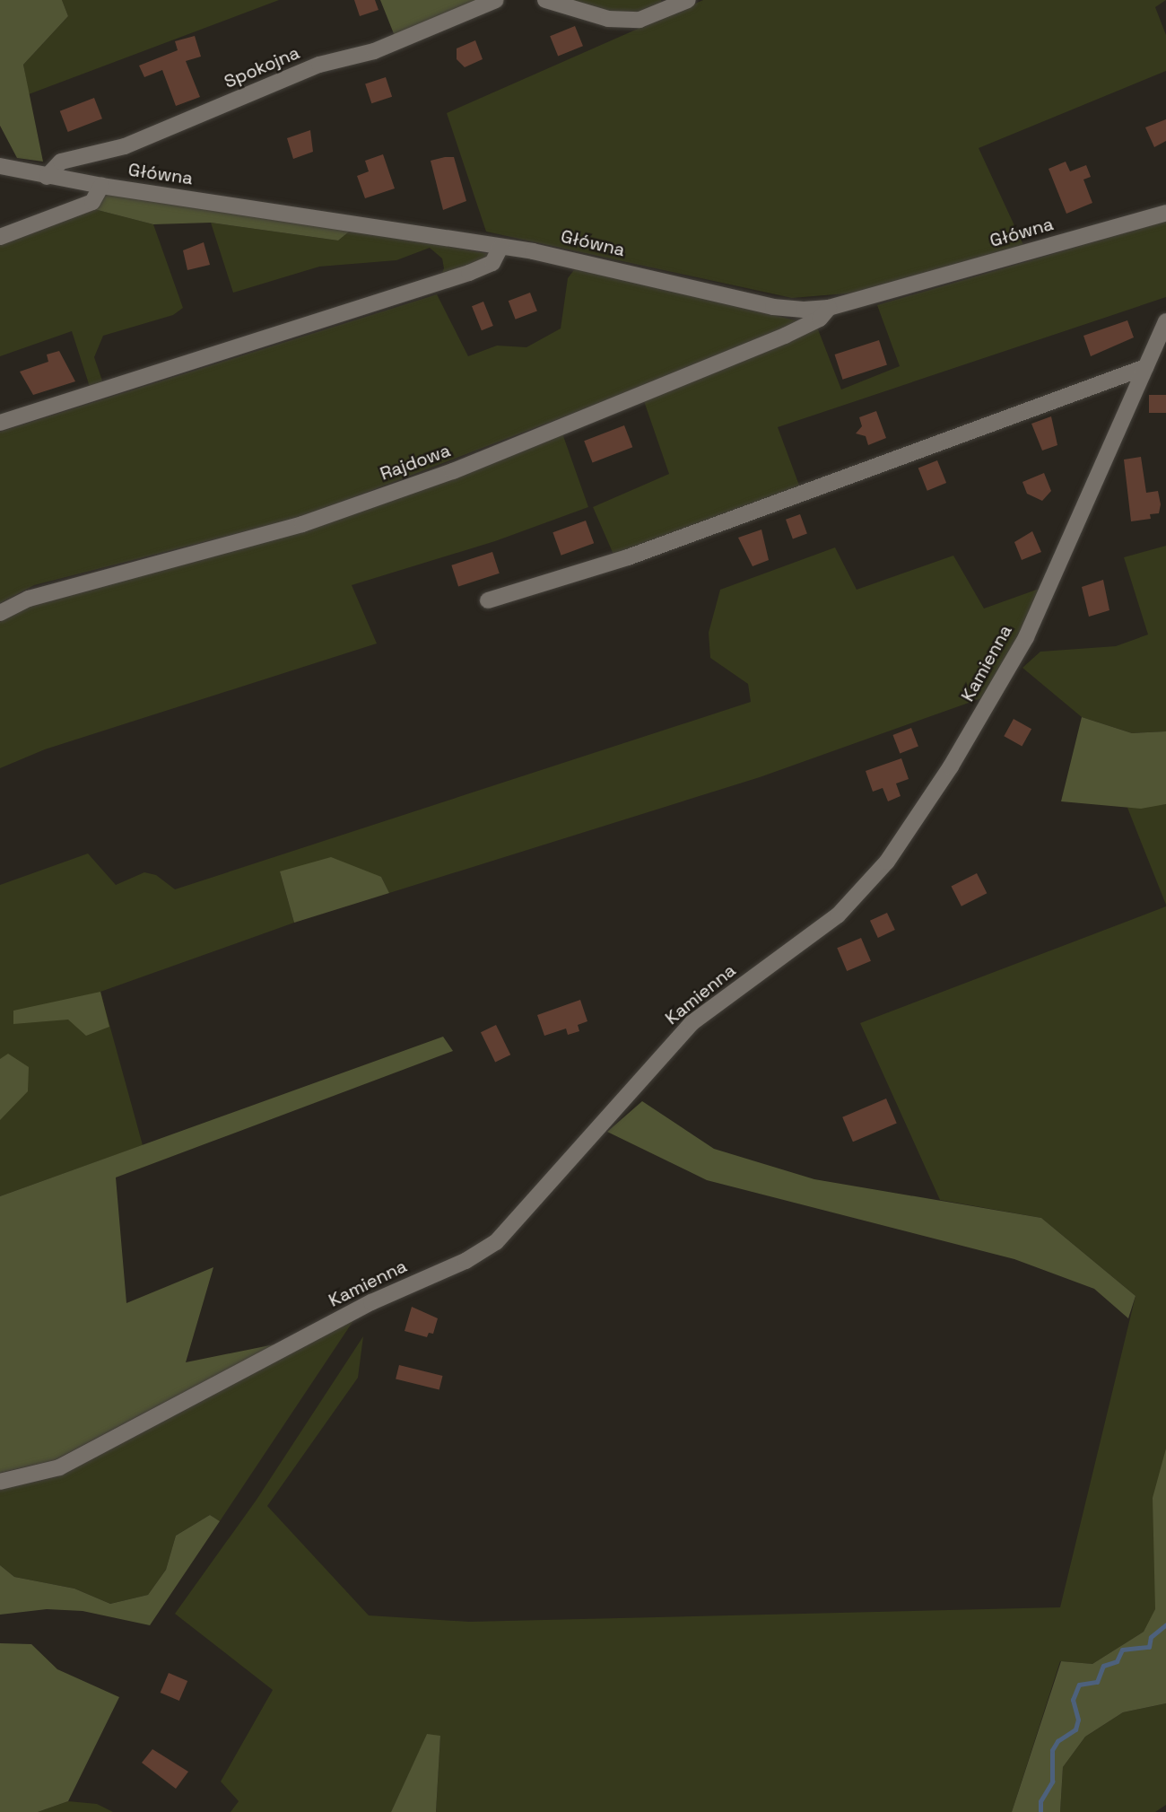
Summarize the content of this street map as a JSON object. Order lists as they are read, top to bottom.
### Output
{
  "streets": {
    "street": [
      "Spokojna",
      "Główna",
      "Rajdowa",
      "Kamienna"
    ]
  },
  "crossings": [
    ["Spokojna", "Główna"],
    ["Główna", "Rajdowa"]
  ]
}
